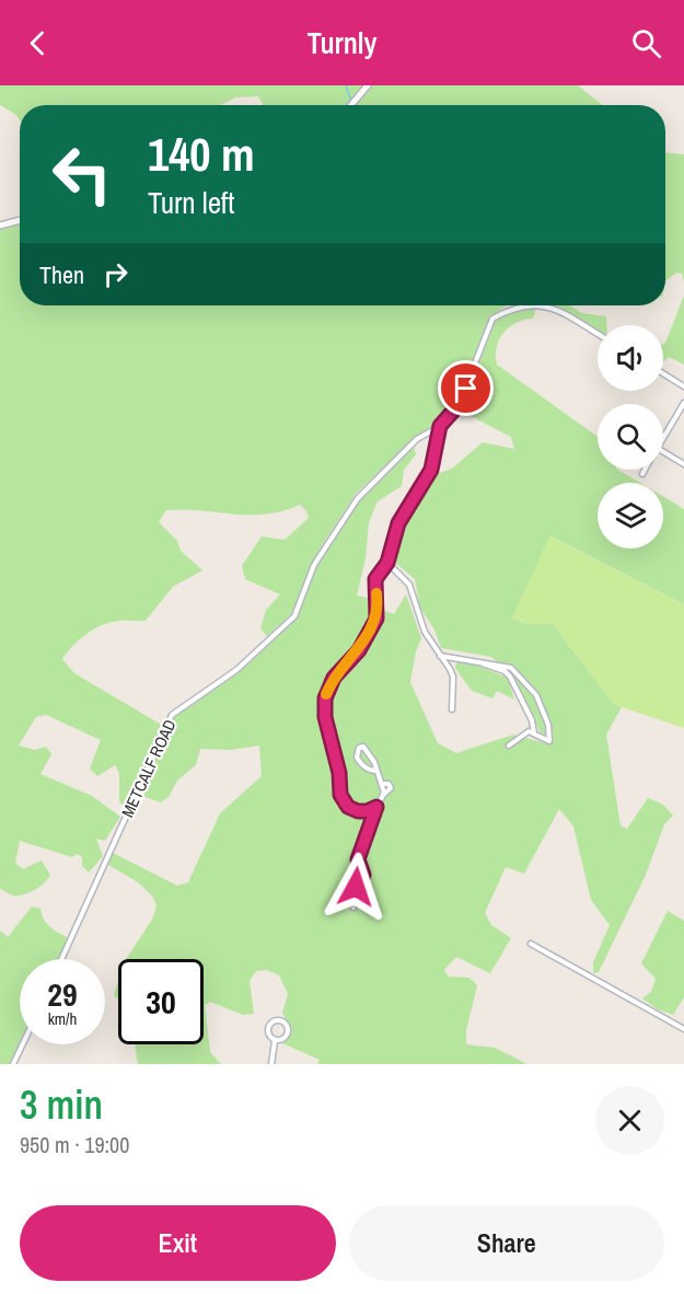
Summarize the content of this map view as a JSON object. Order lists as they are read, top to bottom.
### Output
{
  "streets": {
    "street": ["METCALF ROAD"]
  },
  "page": {
    "header": "Turnly",
    "turn": ["140 m", "Turn left"],
    "then": "Then",
    "speed": "29 km/h",
    "limit": "30",
    "heading": ["3 min", "950 m · 19:00"],
    "buttons": ["Exit", "Share"]
  }
}
